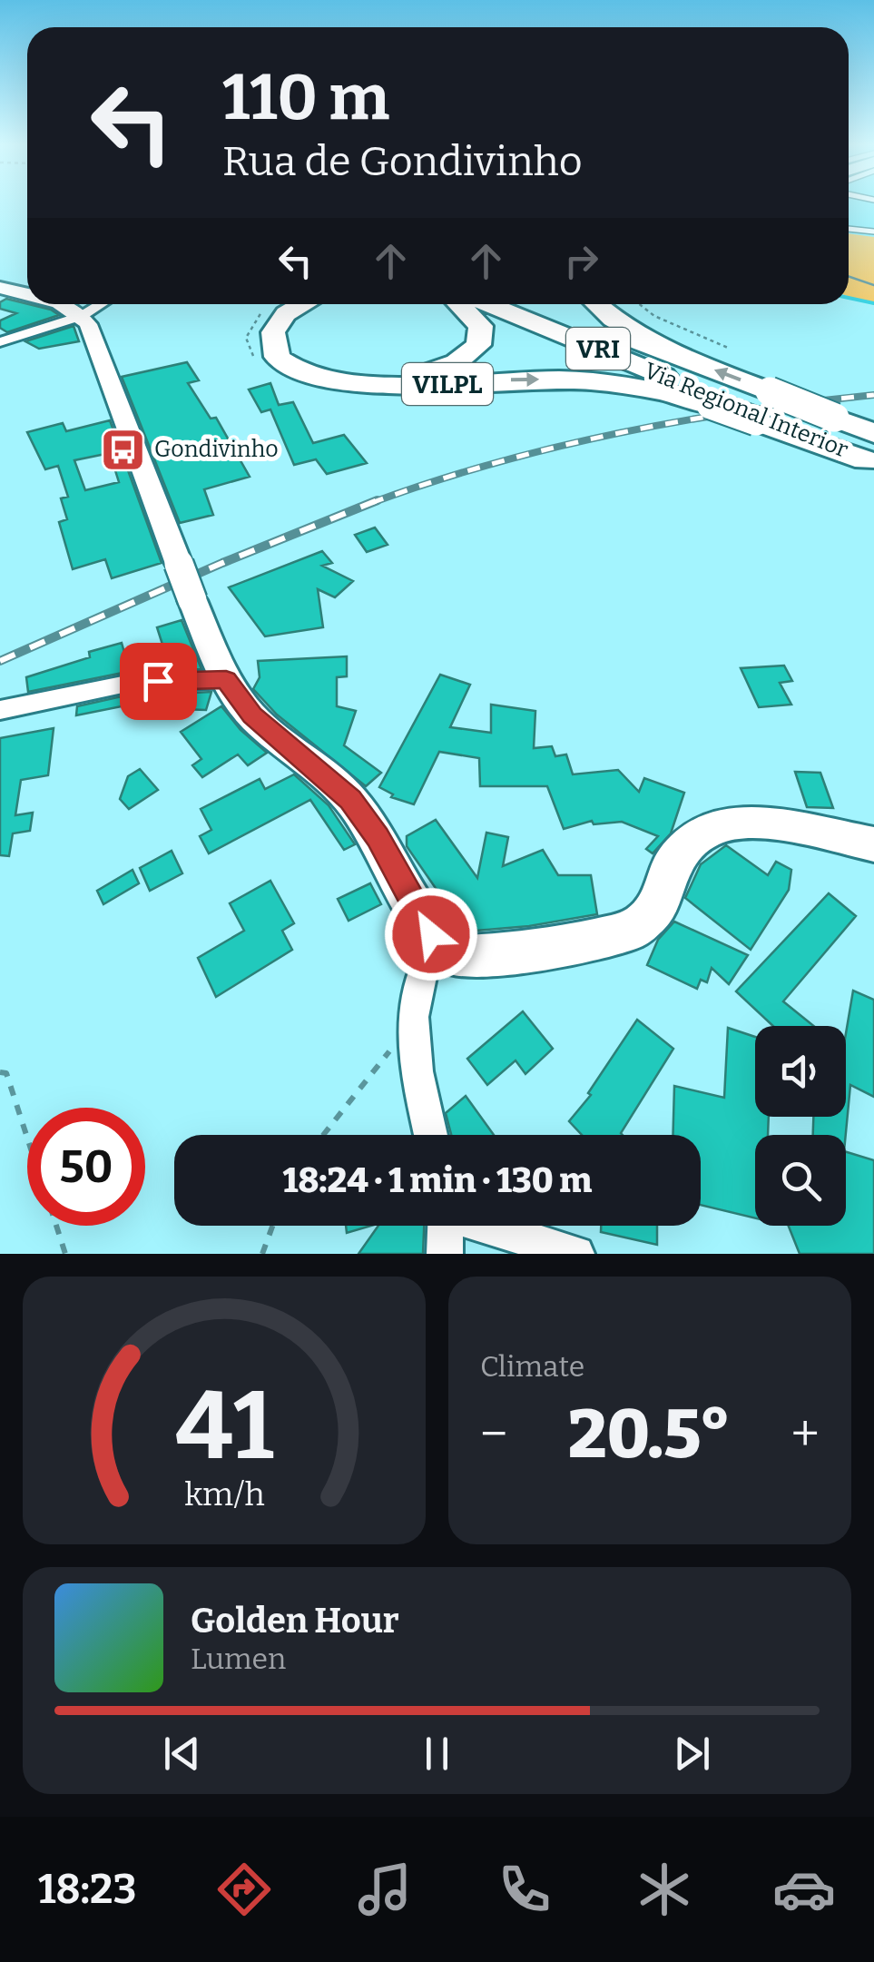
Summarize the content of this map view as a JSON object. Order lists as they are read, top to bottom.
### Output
{
  "streets": {
    "highway": ["VRI", "VILPL", "Via Regional Interior"]
  },
  "crossings": [
    ["VILPL", "Via Regional Interior"]
  ],
  "places": {
    "bus stop": ["Gondivinho"]
  },
  "page": {
    "turn": ["110 m", "Rua de Gondivinho"],
    "limit": "50",
    "trip": "18:24 · 1 min · 130 m",
    "tile": "Climate",
    "heat": ["−", "20.5°", "+"],
    "song": ["Golden Hour", "Lumen"],
    "tabs": "18:23",
    "gauge": ["41", "km/h"]
  }
}
